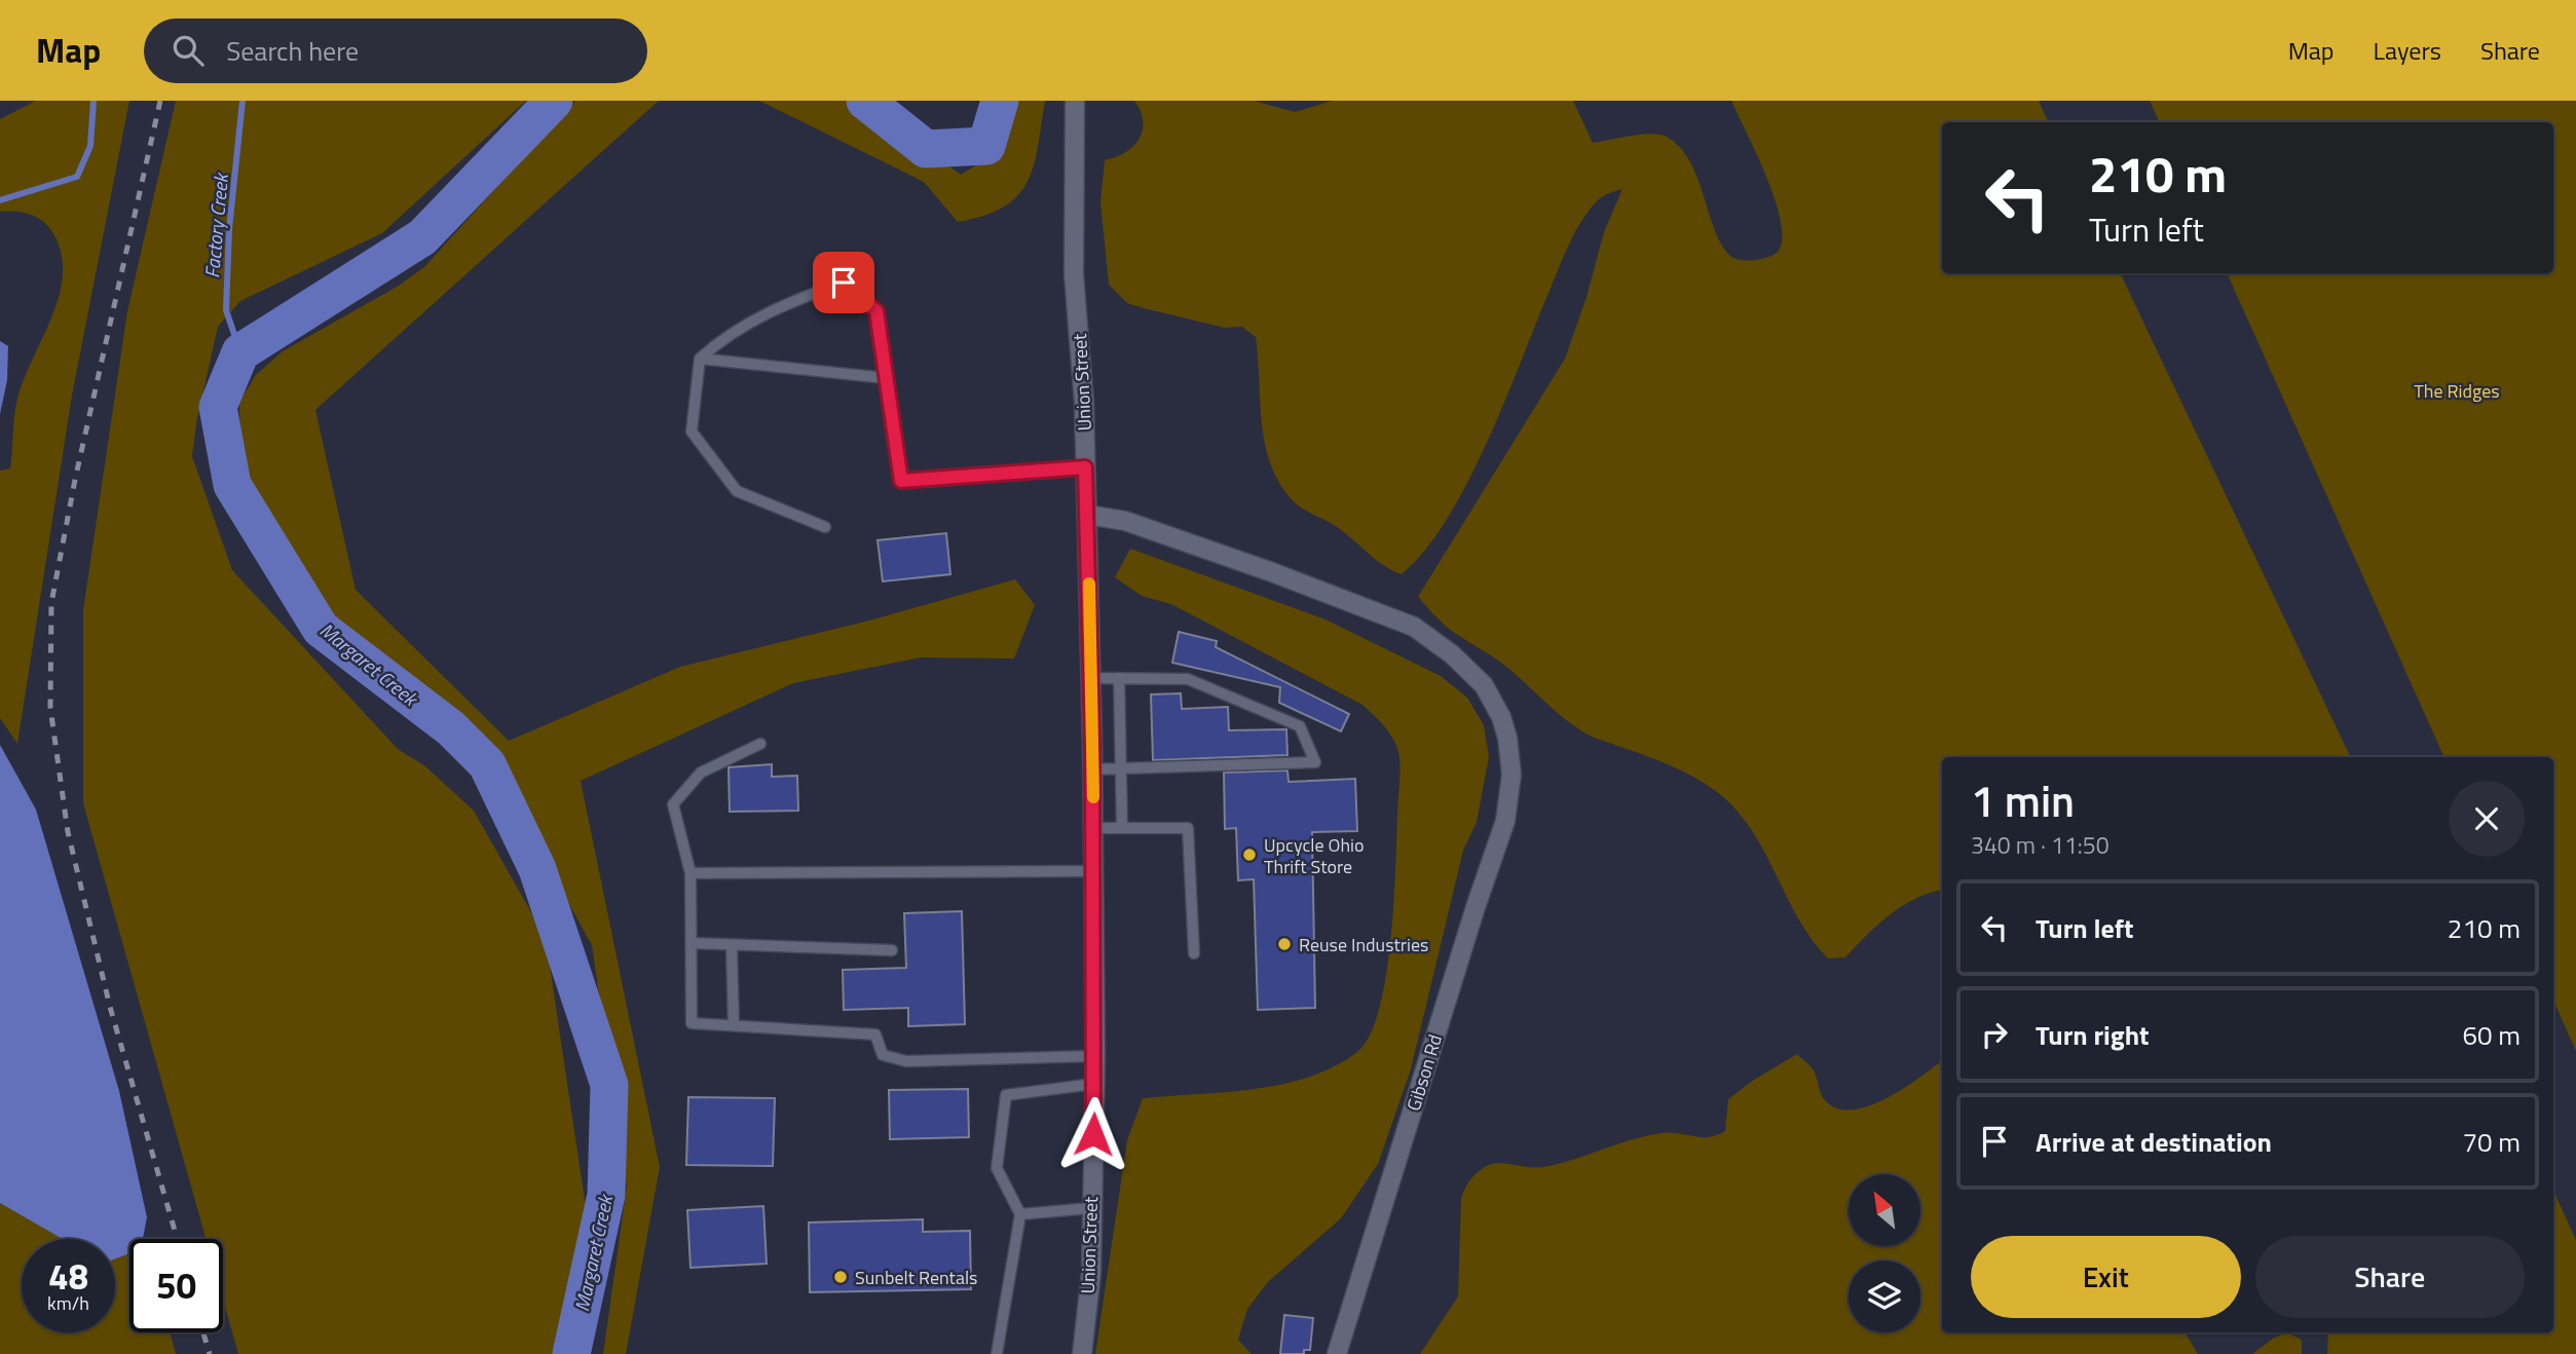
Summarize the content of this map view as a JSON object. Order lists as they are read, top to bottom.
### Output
{
  "streets": {
    "main road": ["Union Street", "Gibson Rd"]
  },
  "crossings": [
    ["Union Street", "Gibson Rd"]
  ],
  "water": ["Factory Creek", "Margaret Creek"],
  "parks": ["The Ridges"],
  "places": ["Upcycle Ohio Thrift Store", "Reuse Industries", "Sunbelt Rentals"],
  "north": "top left",
  "page": {
    "header": "Map",
    "search": "Search here",
    "nav": ["Map", "Layers", "Share"],
    "turn": ["210 m", "Turn left"],
    "heading": ["1 min", "340 m · 11:50"],
    "list": [
      {
        "name": "Turn left",
        "value": "210 m"
      },
      {
        "name": "Turn right",
        "value": "60 m"
      },
      {
        "name": "Arrive at destination",
        "value": "70 m"
      }
    ],
    "buttons": ["Exit", "Share"],
    "speed": "48 km/h",
    "limit": "50"
  }
}
